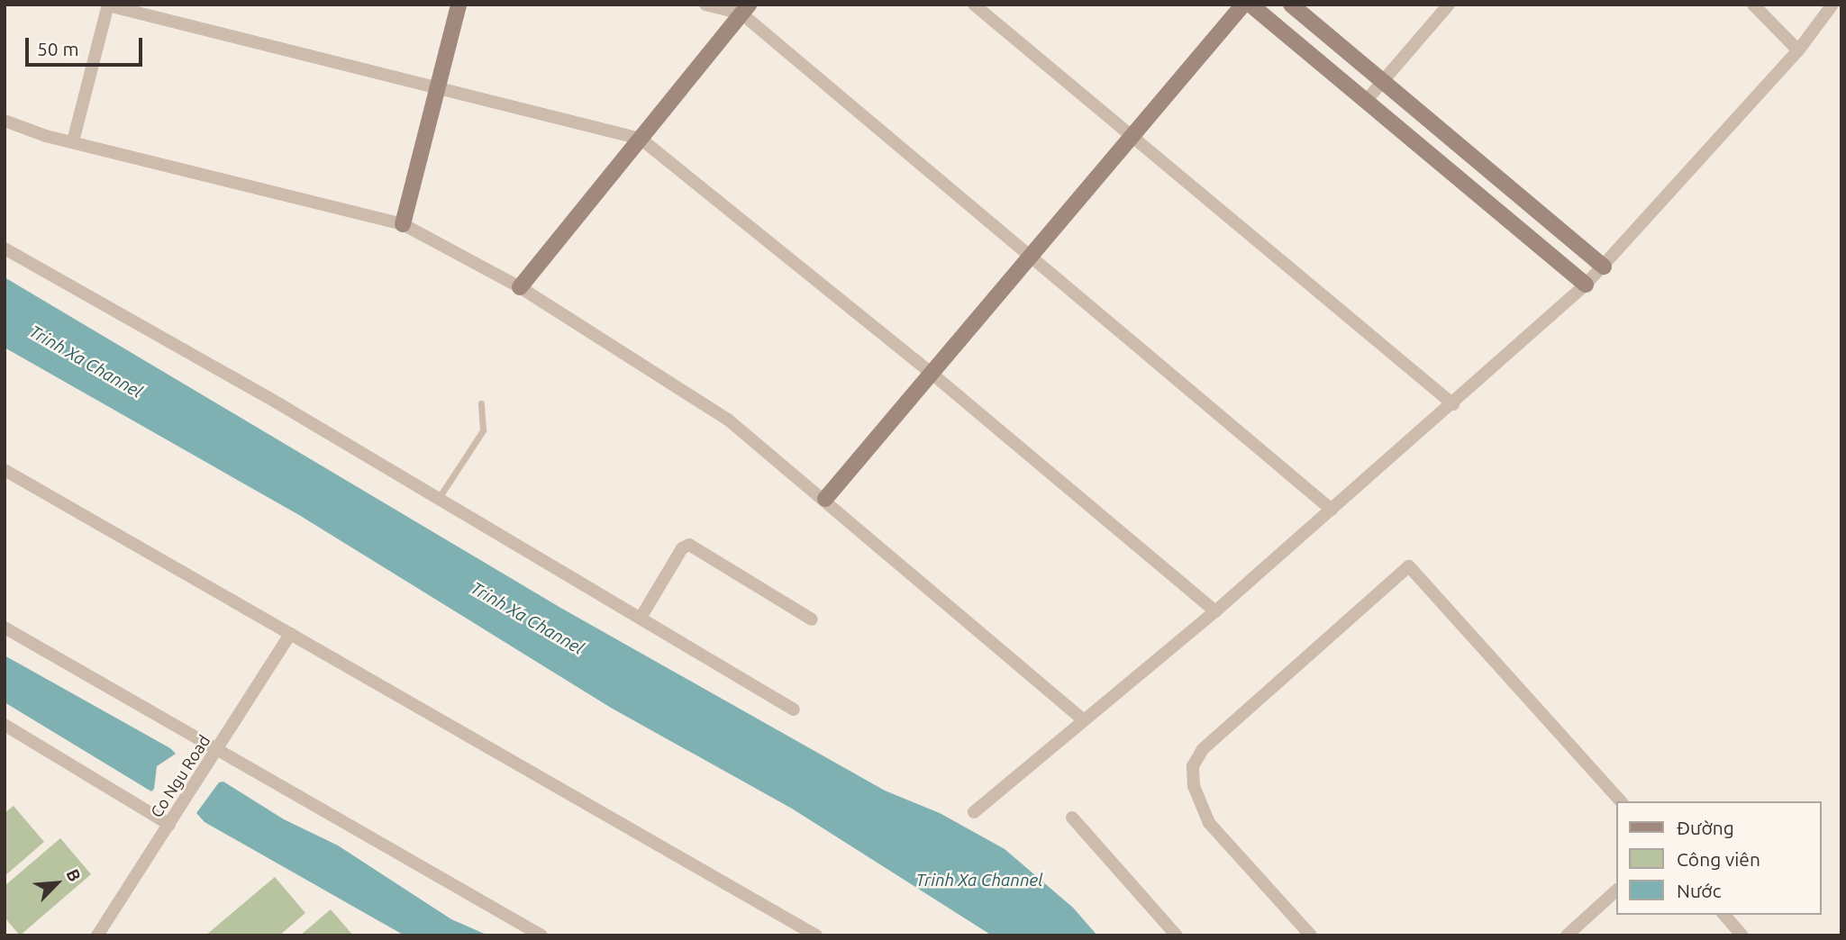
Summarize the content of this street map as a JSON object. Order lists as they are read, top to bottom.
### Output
{
  "streets": {
    "street": ["Co Ngu Road"]
  },
  "water": ["Trinh Xa Channel"],
  "legend": ["Đường", "Công viên", "Nước"],
  "scale_bar": "50 m",
  "north": "top right"
}
